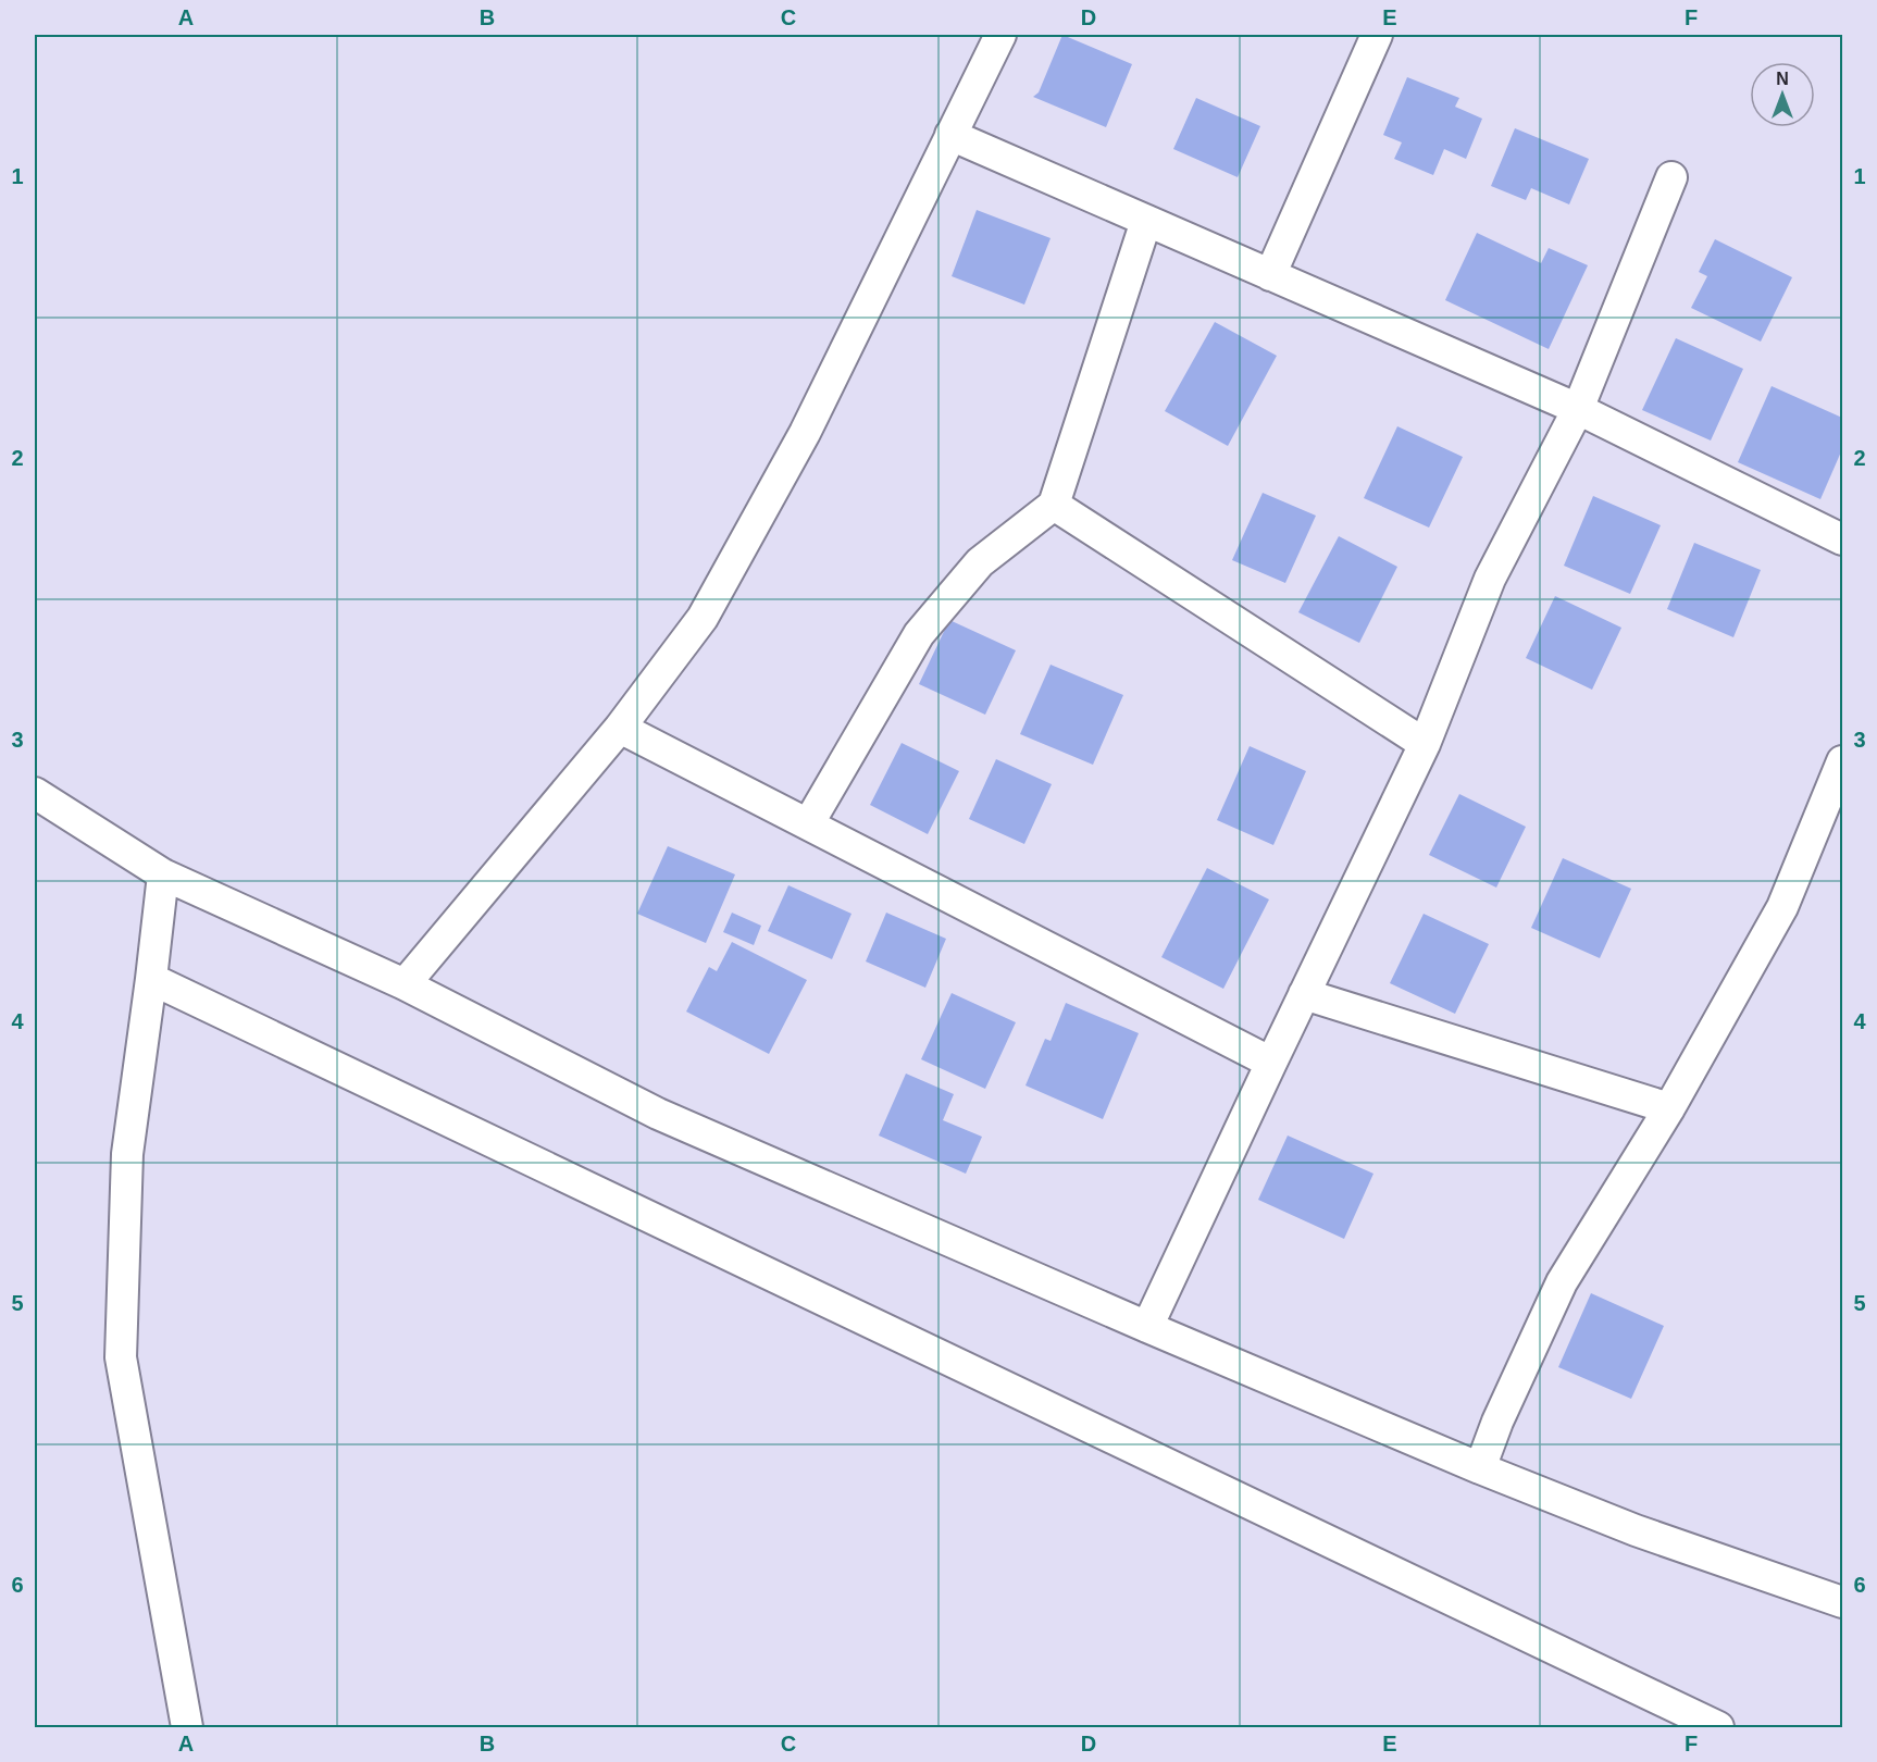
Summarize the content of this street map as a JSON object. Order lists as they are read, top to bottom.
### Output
{
  "north": "top",
  "grid": {
    "columns": [
      "A",
      "B",
      "C",
      "D",
      "E",
      "F"
    ],
    "rows": [
      "1",
      "2",
      "3",
      "4",
      "5",
      "6"
    ]
  }
}
